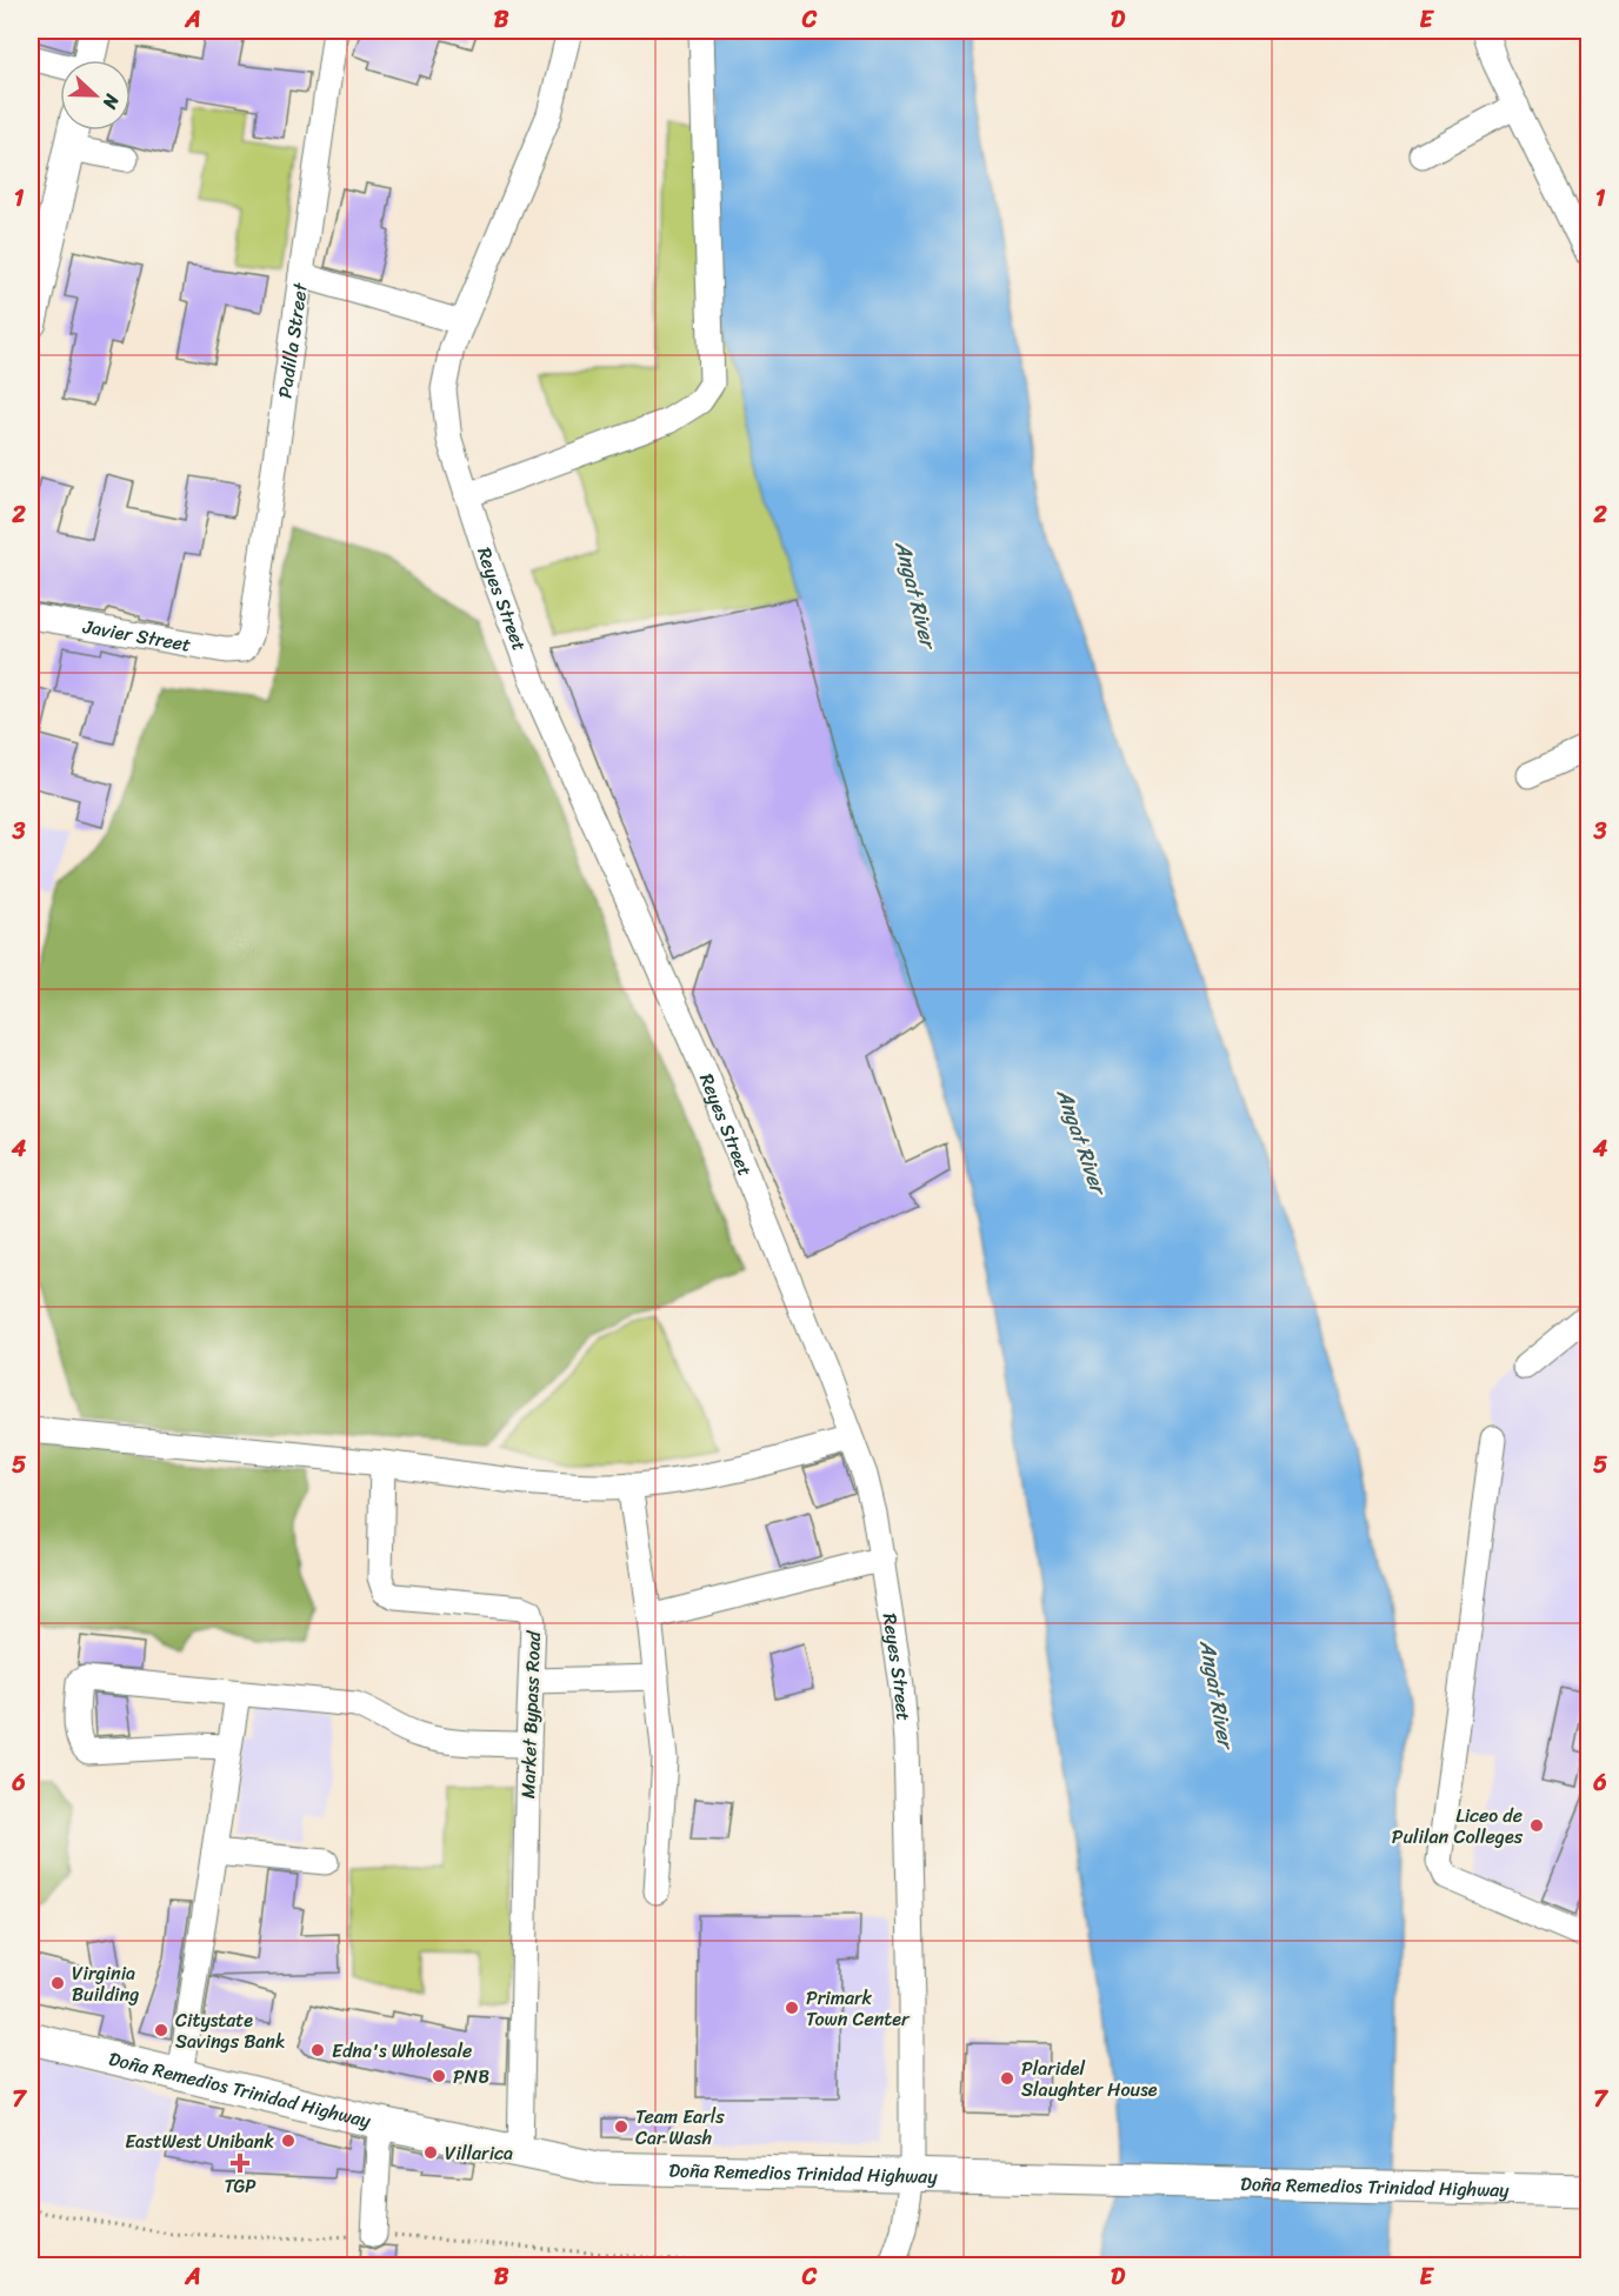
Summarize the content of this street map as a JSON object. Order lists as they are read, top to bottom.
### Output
{
  "streets": {
    "main road": ["Doña Remedios Trinidad Highway"],
    "street": [
      "Padilla Street",
      "Reyes Street",
      "Javier Street",
      "Market Bypass Road"
    ]
  },
  "crossings": [
    ["Padilla Street", "Javier Street"],
    ["Reyes Street", "Doña Remedios Trinidad Highway"],
    ["Market Bypass Road", "Doña Remedios Trinidad Highway"]
  ],
  "water": ["Angat River"],
  "places": {
    "other": [
      "Liceo de Pulilan Colleges",
      "Virginia Building",
      "Primark Town Center",
      "Citystate Savings Bank",
      "Edna's Wholesale",
      "PNB",
      "Plaridel Slaughter House",
      "Team Earls Car Wash",
      "EastWest Unibank",
      "Villarica"
    ],
    "health": ["TGP"]
  },
  "north": "right",
  "grid": {
    "columns": [
      "A",
      "B",
      "C",
      "D",
      "E"
    ],
    "rows": [
      "1",
      "2",
      "3",
      "4",
      "5",
      "6",
      "7"
    ]
  }
}
